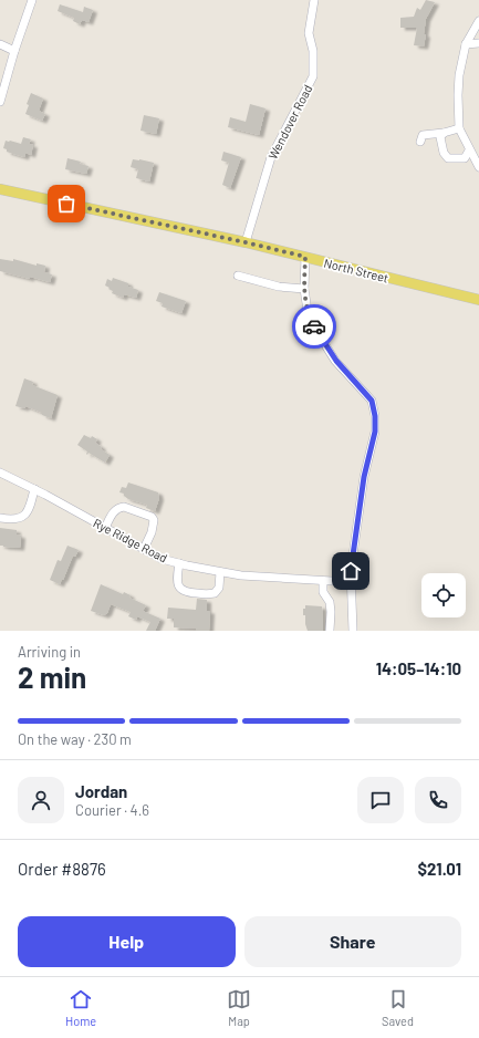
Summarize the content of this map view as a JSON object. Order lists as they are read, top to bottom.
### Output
{
  "streets": {
    "main road": ["North Street"],
    "street": ["Wendover Road", "Rye Ridge Road"]
  },
  "crossings": [
    ["Wendover Road", "North Street"]
  ],
  "page": {
    "heading": ["2 min", "Arriving in", "14:05–14:10"],
    "panel": [
      "Jordan",
      "Courier · 4.6",
      "Order #8876",
      "$21.01"
    ],
    "bar": "On the way · 230 m",
    "buttons": ["Help", "Share"],
    "tabs": ["Home", "Map", "Saved"]
  }
}
